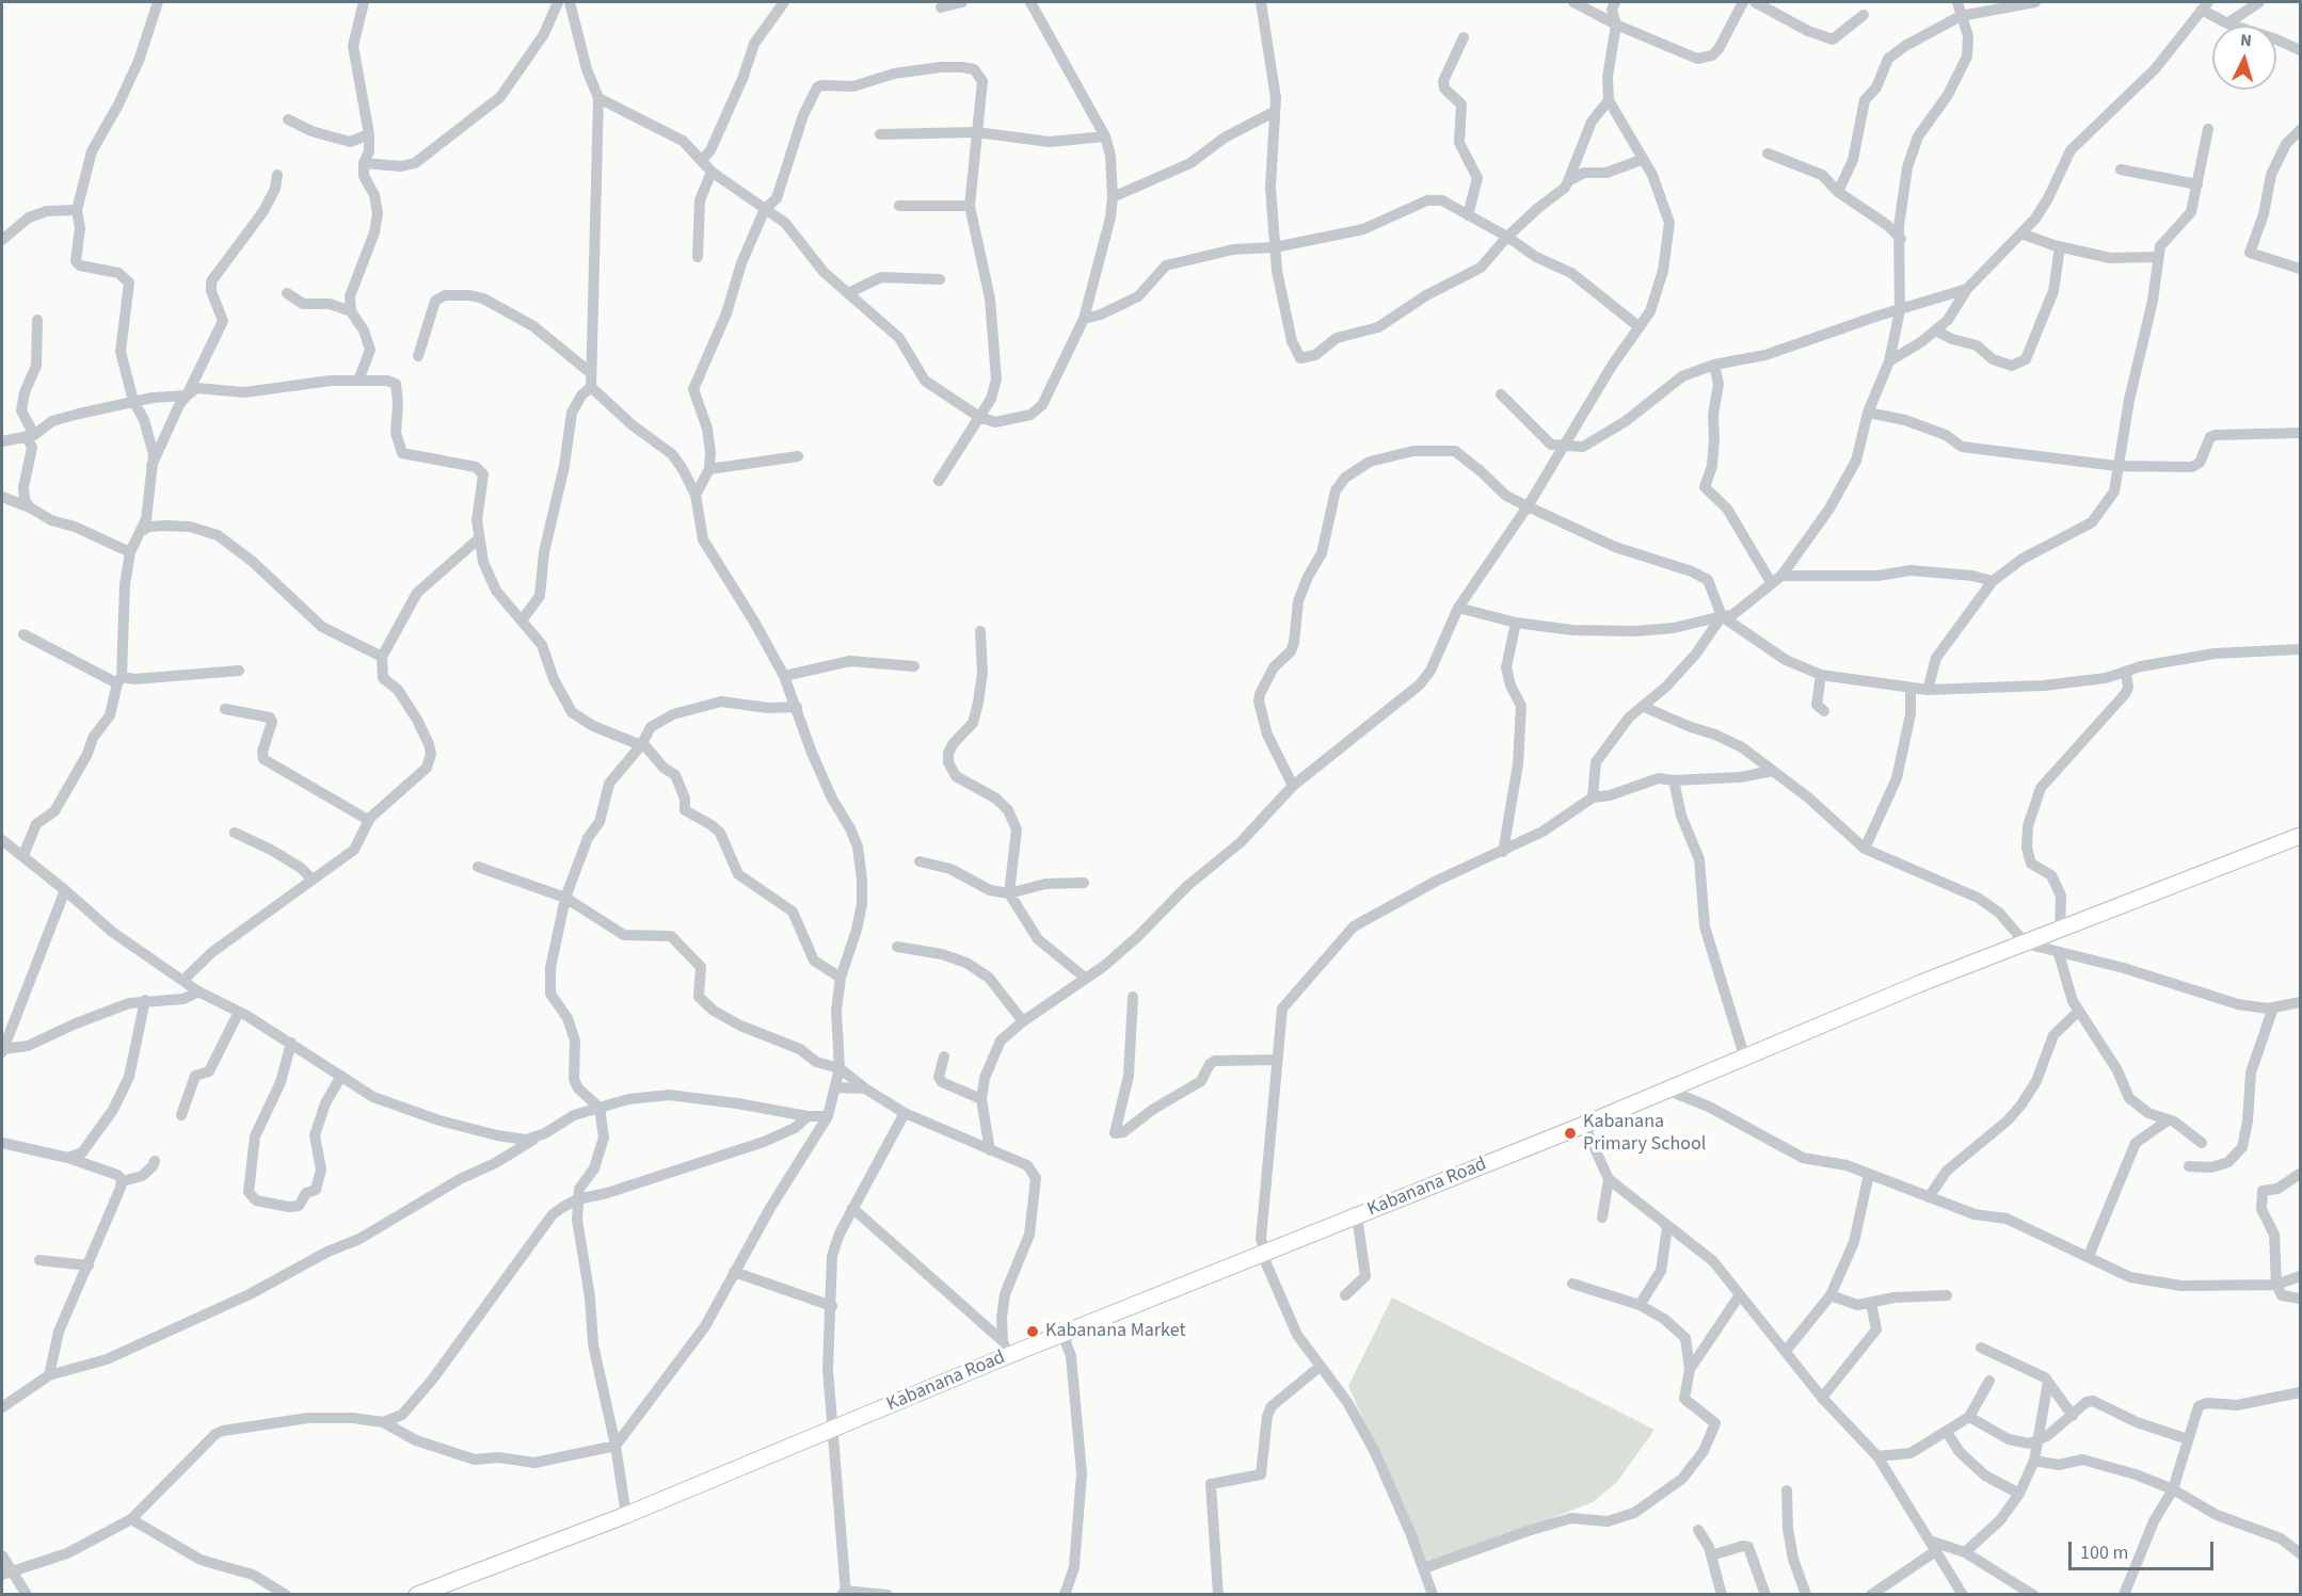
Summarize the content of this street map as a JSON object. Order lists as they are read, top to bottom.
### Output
{
  "streets": {
    "street": ["Kabanana Road"]
  },
  "places": ["Kabanana Primary School", "Kabanana Market"],
  "scale_bar": "100 m",
  "north": "top"
}
